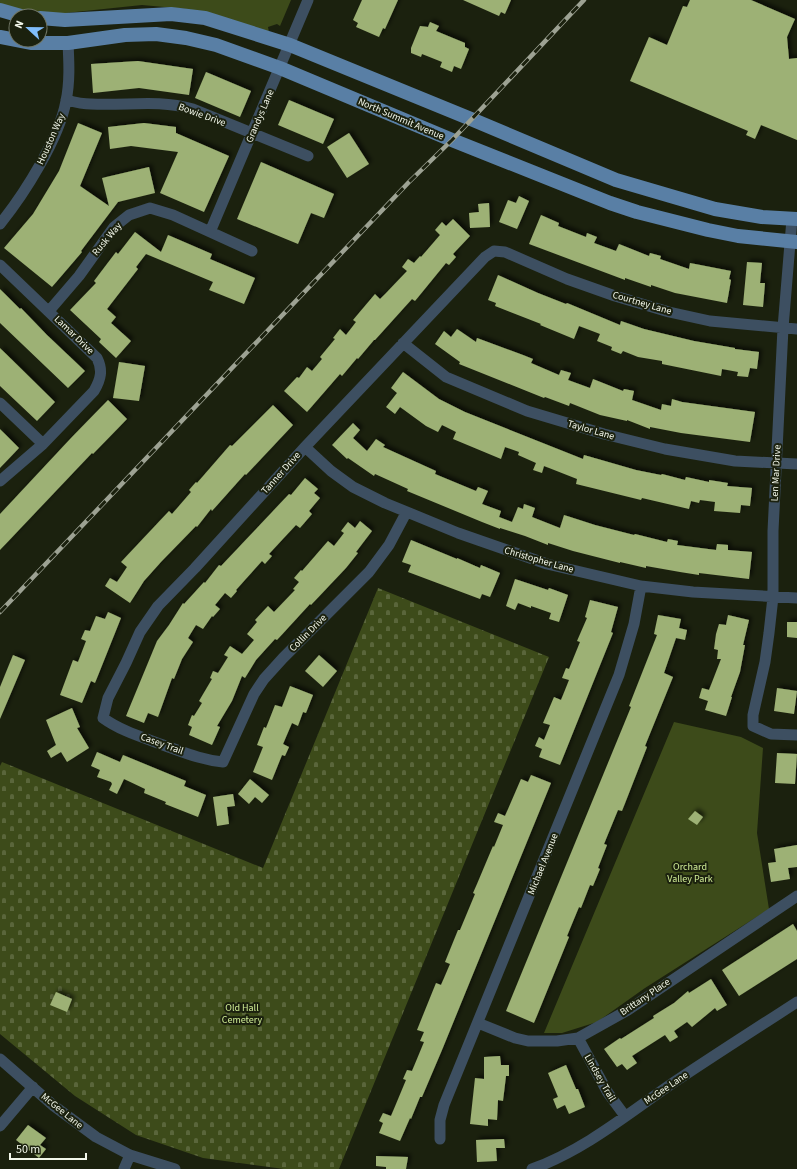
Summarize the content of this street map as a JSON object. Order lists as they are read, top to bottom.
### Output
{
  "streets": {
    "main road": ["North Summit Avenue"],
    "street": [
      "Bowie Drive",
      "Grandys Lane",
      "Houston Way",
      "Rusk Way",
      "Courtney Lane",
      "Lamar Drive",
      "Taylor Lane",
      "Tanner Drive",
      "Len Mar Drive",
      "Christopher Lane",
      "Collin Drive",
      "Casey Trail",
      "Michael Avenue",
      "Brittany Place",
      "Lindsey Trail",
      "McGee Lane"
    ]
  },
  "crossings": [
    ["Bowie Drive", "Grandys Lane"],
    ["Bowie Drive", "Houston Way"],
    ["Grandys Lane", "North Summit Avenue"],
    ["Grandys Lane", "Rusk Way"],
    ["North Summit Avenue", "Houston Way"],
    ["North Summit Avenue", "Len Mar Drive"],
    ["Rusk Way", "Lamar Drive"],
    ["Courtney Lane", "Tanner Drive"],
    ["Courtney Lane", "Len Mar Drive"],
    ["Taylor Lane", "Tanner Drive"],
    ["Taylor Lane", "Len Mar Drive"],
    ["Tanner Drive", "Christopher Lane"],
    ["Tanner Drive", "Casey Trail"],
    ["Len Mar Drive", "Christopher Lane"],
    ["Christopher Lane", "Collin Drive"],
    ["Christopher Lane", "Michael Avenue"],
    ["Collin Drive", "Casey Trail"],
    ["Michael Avenue", "Brittany Place"],
    ["Brittany Place", "Lindsey Trail"],
    ["Lindsey Trail", "McGee Lane"]
  ],
  "parks": ["Orchard Valley Park", "Old Hall Cemetery"],
  "scale_bar": "50 m",
  "north": "left"
}
